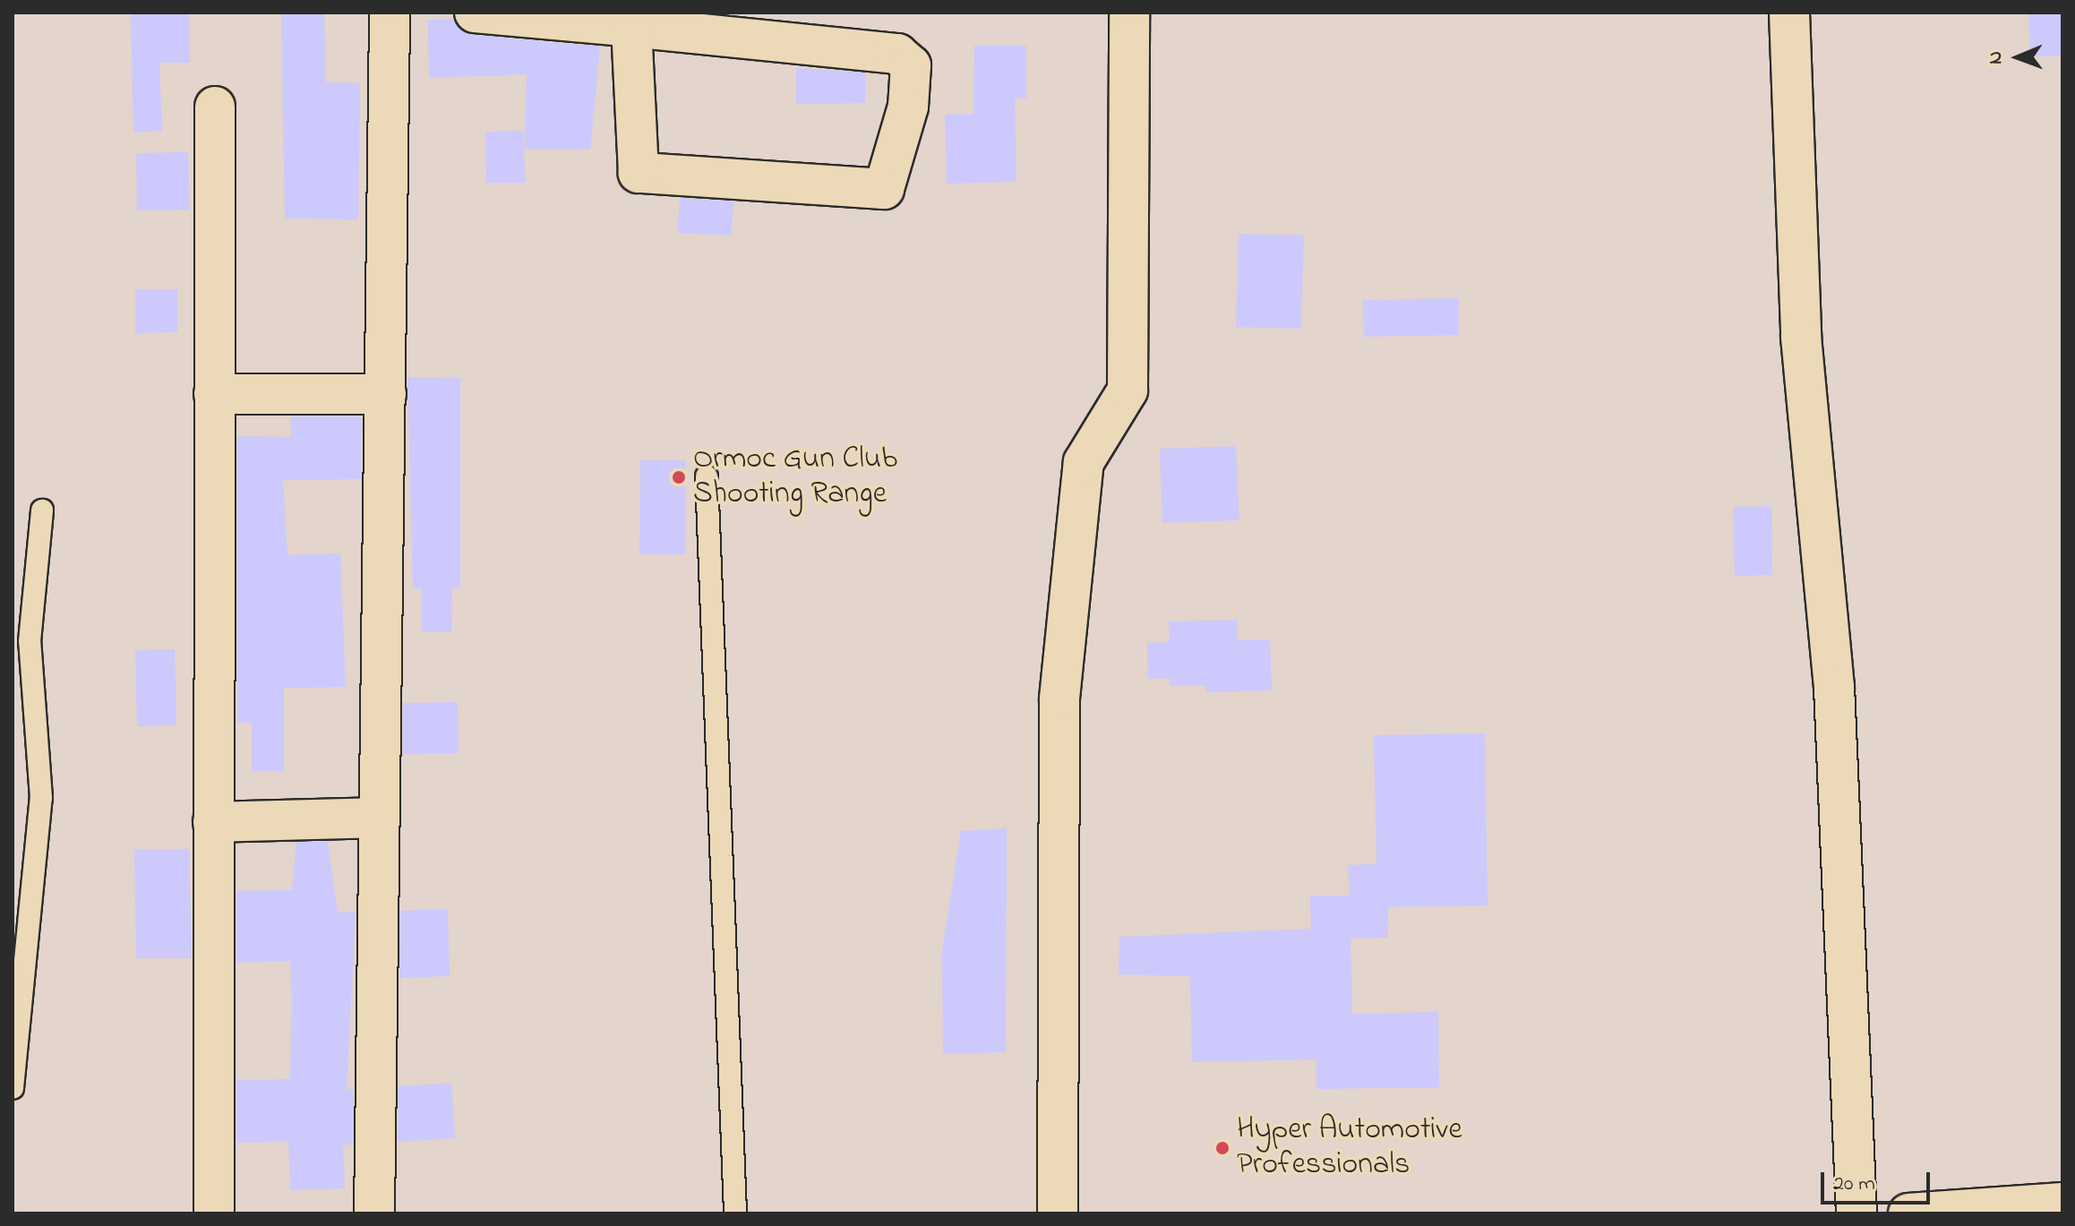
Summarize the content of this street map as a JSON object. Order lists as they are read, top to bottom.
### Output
{
  "places": ["Ormoc Gun Club Shooting Range", "Hyper Automotive Professionals"],
  "scale_bar": "20 m",
  "north": "left"
}
